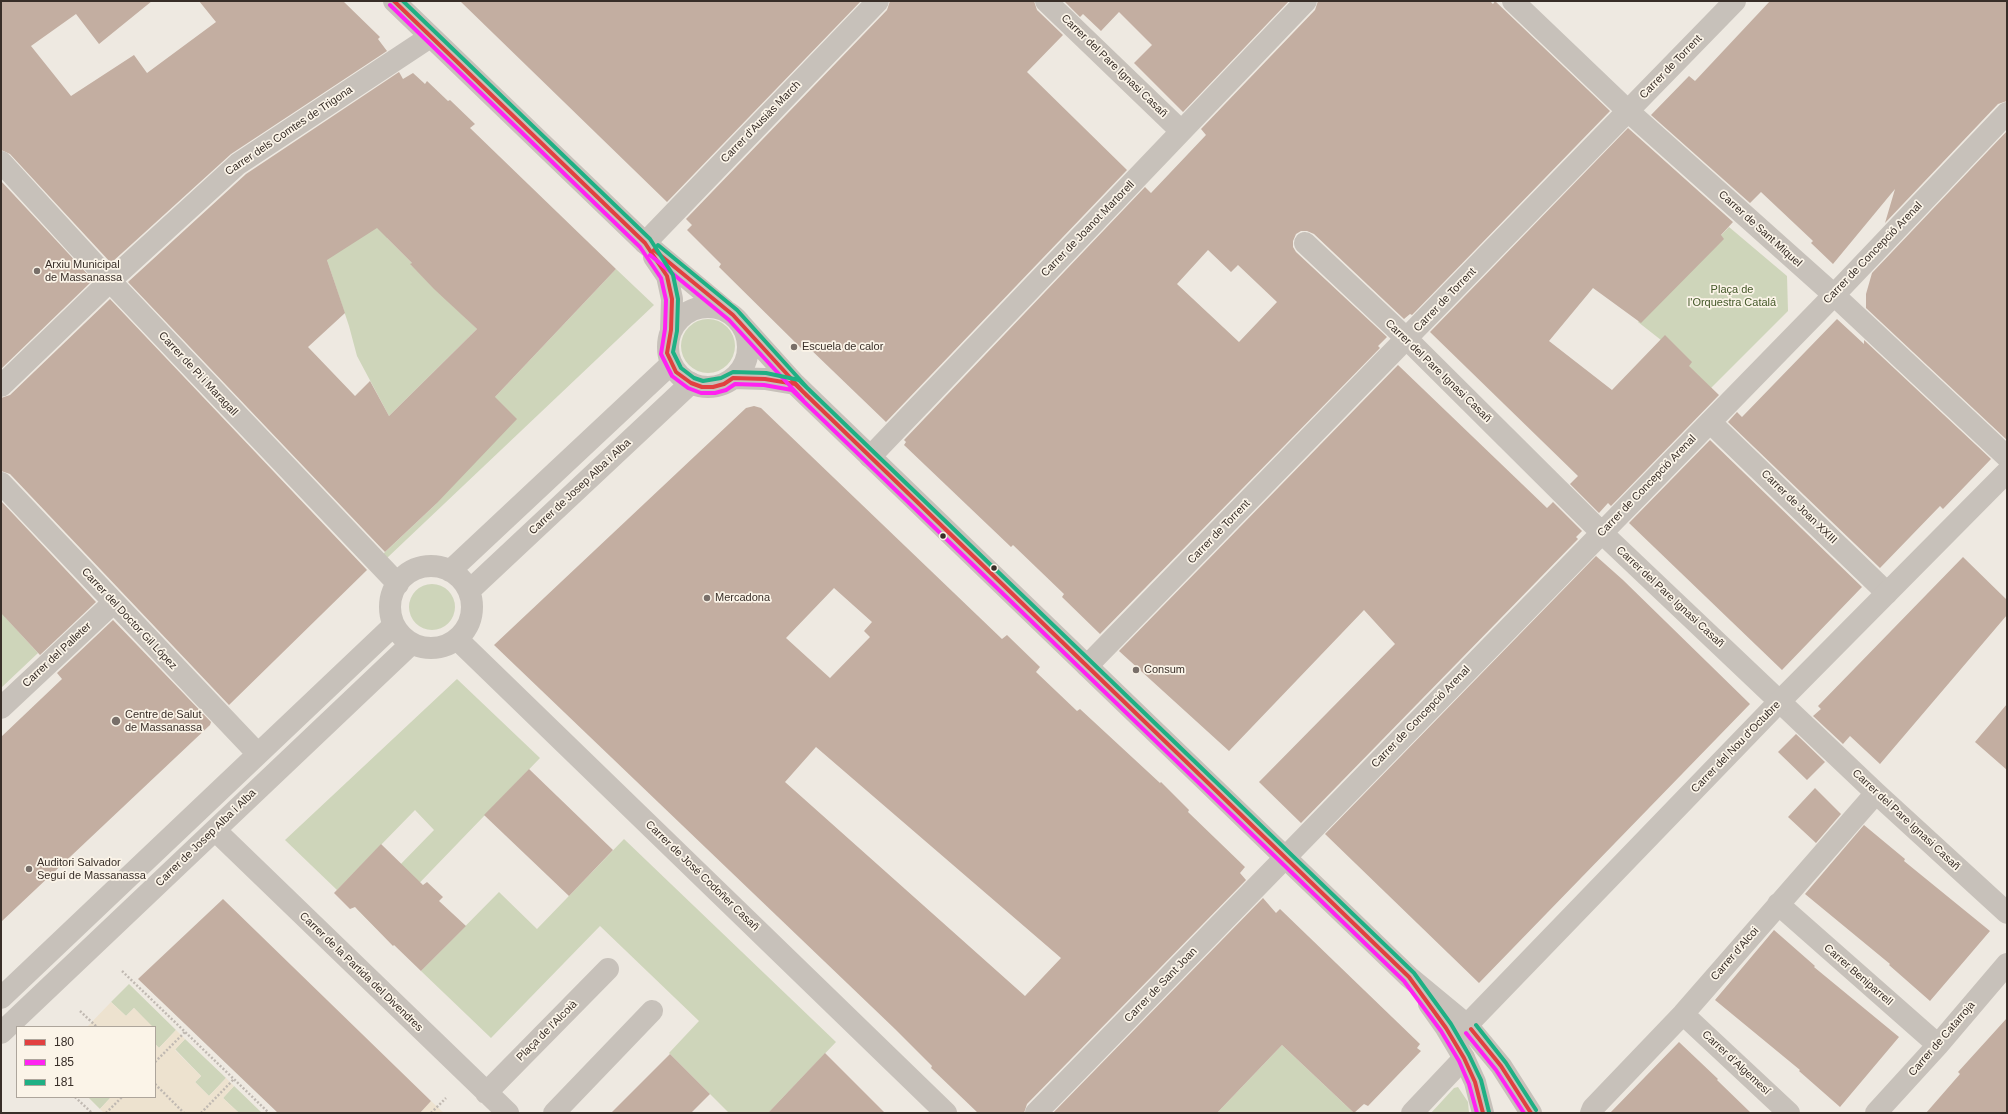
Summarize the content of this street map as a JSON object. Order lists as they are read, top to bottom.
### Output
{
  "streets": {
    "street": [
      "Carrer del Pare Ignasi Casañ",
      "Carrer de Torrent",
      "Carrer d'Ausiàs March",
      "Carrer dels Comtes de Trigona",
      "Carrer de Joanot Martorell",
      "Carrer de Sant Miquel",
      "Carrer de Concepció Arenal",
      "Carrer de Pi i Maragall",
      "Carrer de Josep Alba i Alba",
      "Carrer de Joan XXIII",
      "Carrer del Doctor Gil López",
      "Carrer del Palleter",
      "Carrer del Nou d'Octubre",
      "Carrer de José Codoñer Casañ",
      "Carrer d'Alcoi",
      "Carrer de la Partida del Divendres",
      "Carrer Beniparrell",
      "Carrer de Sant Joan",
      "Plaça de l'Alcoià",
      "Carrer de Catarroja",
      "Carrer d’Algemesí"
    ]
  },
  "crossings": [
    ["Carrer del Pare Ignasi Casañ", "Carrer de Torrent"],
    ["Carrer del Pare Ignasi Casañ", "Carrer de Joanot Martorell"],
    ["Carrer del Pare Ignasi Casañ", "Carrer de Concepció Arenal"],
    ["Carrer del Pare Ignasi Casañ", "Carrer del Nou d'Octubre"],
    ["Carrer del Pare Ignasi Casañ", "Carrer d'Alcoi"],
    ["Carrer de Torrent", "Carrer de Sant Miquel"],
    ["Carrer dels Comtes de Trigona", "Carrer de Pi i Maragall"],
    ["Carrer de Sant Miquel", "Carrer de Concepció Arenal"],
    ["Carrer de Concepció Arenal", "Carrer de Joan XXIII"],
    ["Carrer de Concepció Arenal", "Carrer de Sant Joan"],
    ["Carrer de Pi i Maragall", "Carrer de Josep Alba i Alba"],
    ["Carrer de Pi i Maragall", "Carrer de José Codoñer Casañ"],
    ["Carrer de Josep Alba i Alba", "Carrer de José Codoñer Casañ"],
    ["Carrer de Josep Alba i Alba", "Carrer de la Partida del Divendres"],
    ["Carrer de Joan XXIII", "Carrer del Nou d'Octubre"],
    ["Carrer del Doctor Gil López", "Carrer del Palleter"],
    ["Carrer d'Alcoi", "Carrer Beniparrell"],
    ["Carrer d'Alcoi", "Carrer d’Algemesí"],
    ["Carrer de la Partida del Divendres", "Plaça de l'Alcoià"],
    ["Carrer Beniparrell", "Carrer de Catarroja"]
  ],
  "parks": ["Plaça de l'Orquestra Catalá"],
  "places": [
    "Arxiu Municipal de Massanassa",
    "Escuela de calor",
    "Mercadona",
    "Consum",
    "Centre de Salut de Massanassa",
    "Auditori Salvador Seguí de Massanassa"
  ],
  "lines": ["transit line 180", "transit line 181", "transit line 185"],
  "legend": ["180", "185", "181"]
}
